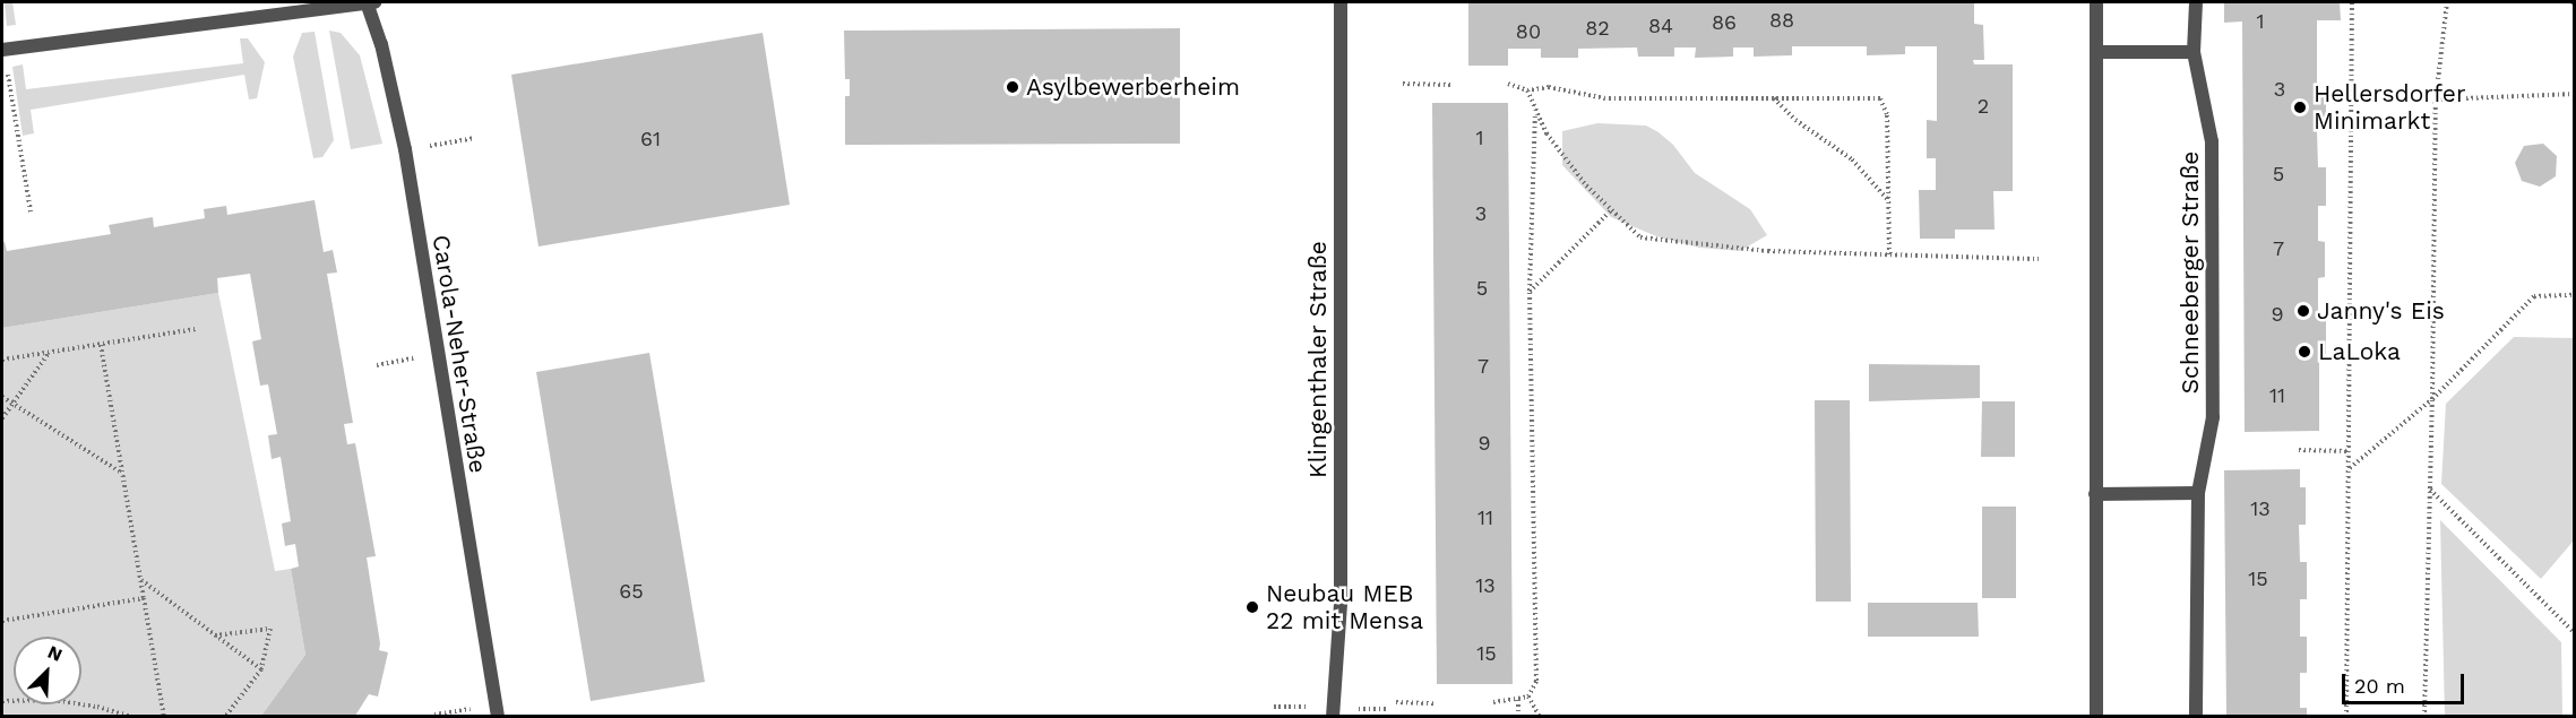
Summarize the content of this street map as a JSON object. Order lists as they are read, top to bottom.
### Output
{
  "streets": {
    "street": ["Schneeberger Straße", "Carola-Neher-Straße", "Klingenthaler Straße"]
  },
  "places": [
    "Asylbewerberheim",
    "Hellersdorfer Minimarkt",
    "Janny's Eis",
    "LaLoka",
    "Neubau MEB 22 mit Mensa"
  ],
  "house_numbers": [
    "88",
    "1",
    "86",
    "84",
    "82",
    "80",
    "3",
    "2",
    "1",
    "61",
    "5",
    "3",
    "7",
    "5",
    "9",
    "7",
    "11",
    "9",
    "13",
    "11",
    "15",
    "13",
    "65",
    "15"
  ],
  "scale_bar": "20 m",
  "north": "top right"
}
